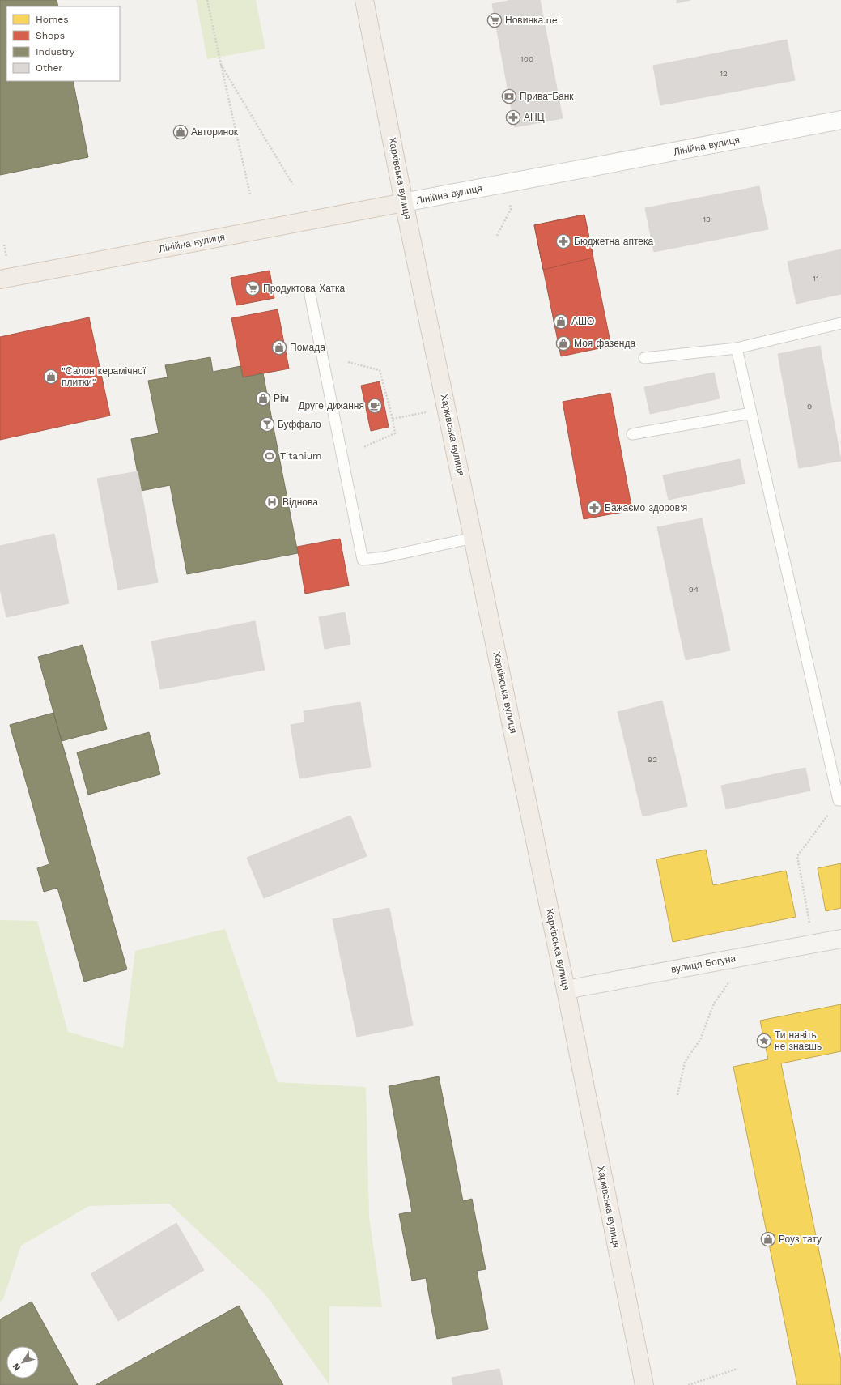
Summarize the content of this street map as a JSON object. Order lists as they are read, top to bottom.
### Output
{
  "streets": {
    "main road": ["Лінійна вулиця", "Харківська вулиця", "вулиця Богуна"]
  },
  "crossings": [
    ["Лінійна вулиця", "Харківська вулиця"],
    ["Харківська вулиця", "вулиця Богуна"]
  ],
  "places": {
    "supermarket": ["Новинка.net", "Продуктова Хатка"],
    "bank": ["ПриватБанк"],
    "pharmacy": ["АНЦ", "Бюджетна аптека", "Бажаємо здоров'я"],
    "shop": [
      "Авторинок",
      "АШО",
      "Моя фазенда",
      "Помада",
      "\"Салон керамічної плитки\"",
      "Рім",
      "Роуз тату"
    ],
    "cafe": ["Друге дихання"],
    "bar": ["Буффало"],
    "sports": ["Titanium"],
    "hospital": ["Віднова"],
    "place": ["Ти навіть не знаєшь"]
  },
  "house_numbers": [
    "100",
    "12",
    "13",
    "11",
    "9",
    "94",
    "92"
  ],
  "legend": [
    "Homes",
    "Shops",
    "Industry",
    "Other"
  ],
  "north": "bottom left"
}
